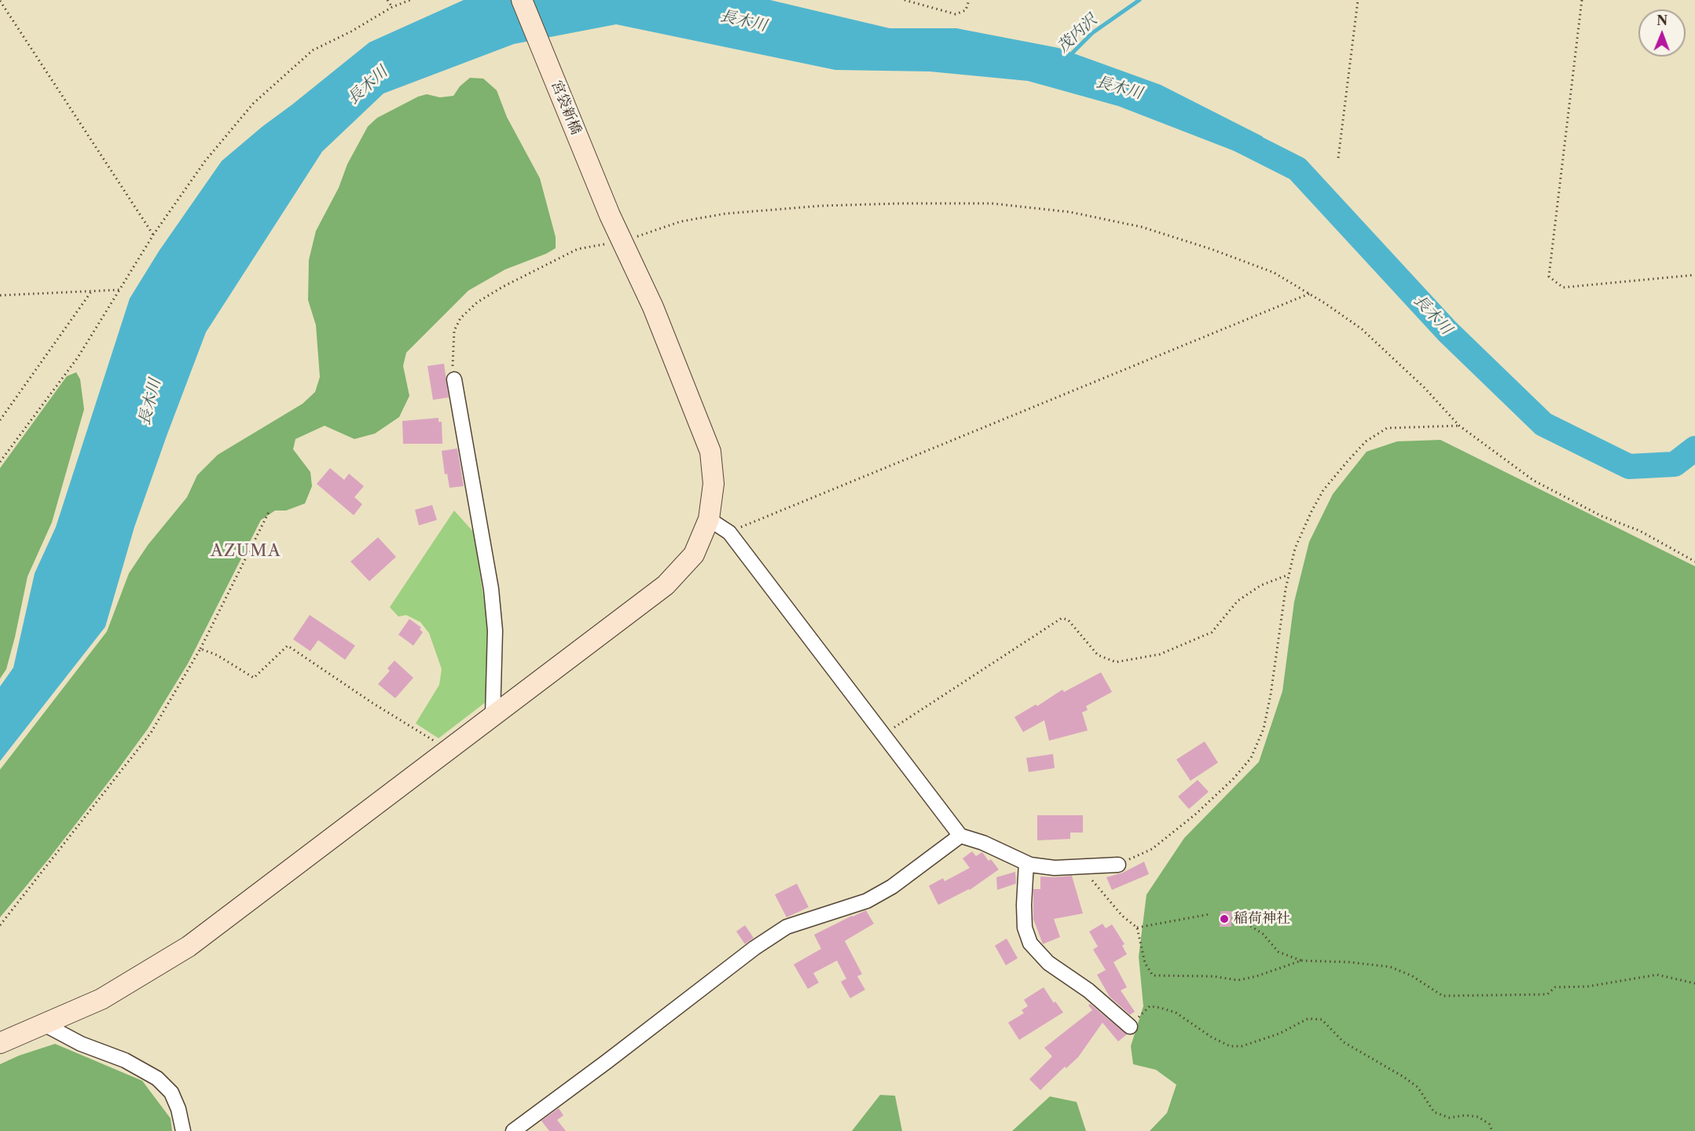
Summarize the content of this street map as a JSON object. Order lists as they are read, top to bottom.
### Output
{
  "streets": {
    "street": ["宮袋新橋"]
  },
  "districts": ["AZUMA"],
  "water": ["長木川", "茂内沢"],
  "places": ["稲荷神社"],
  "north": "top"
}
